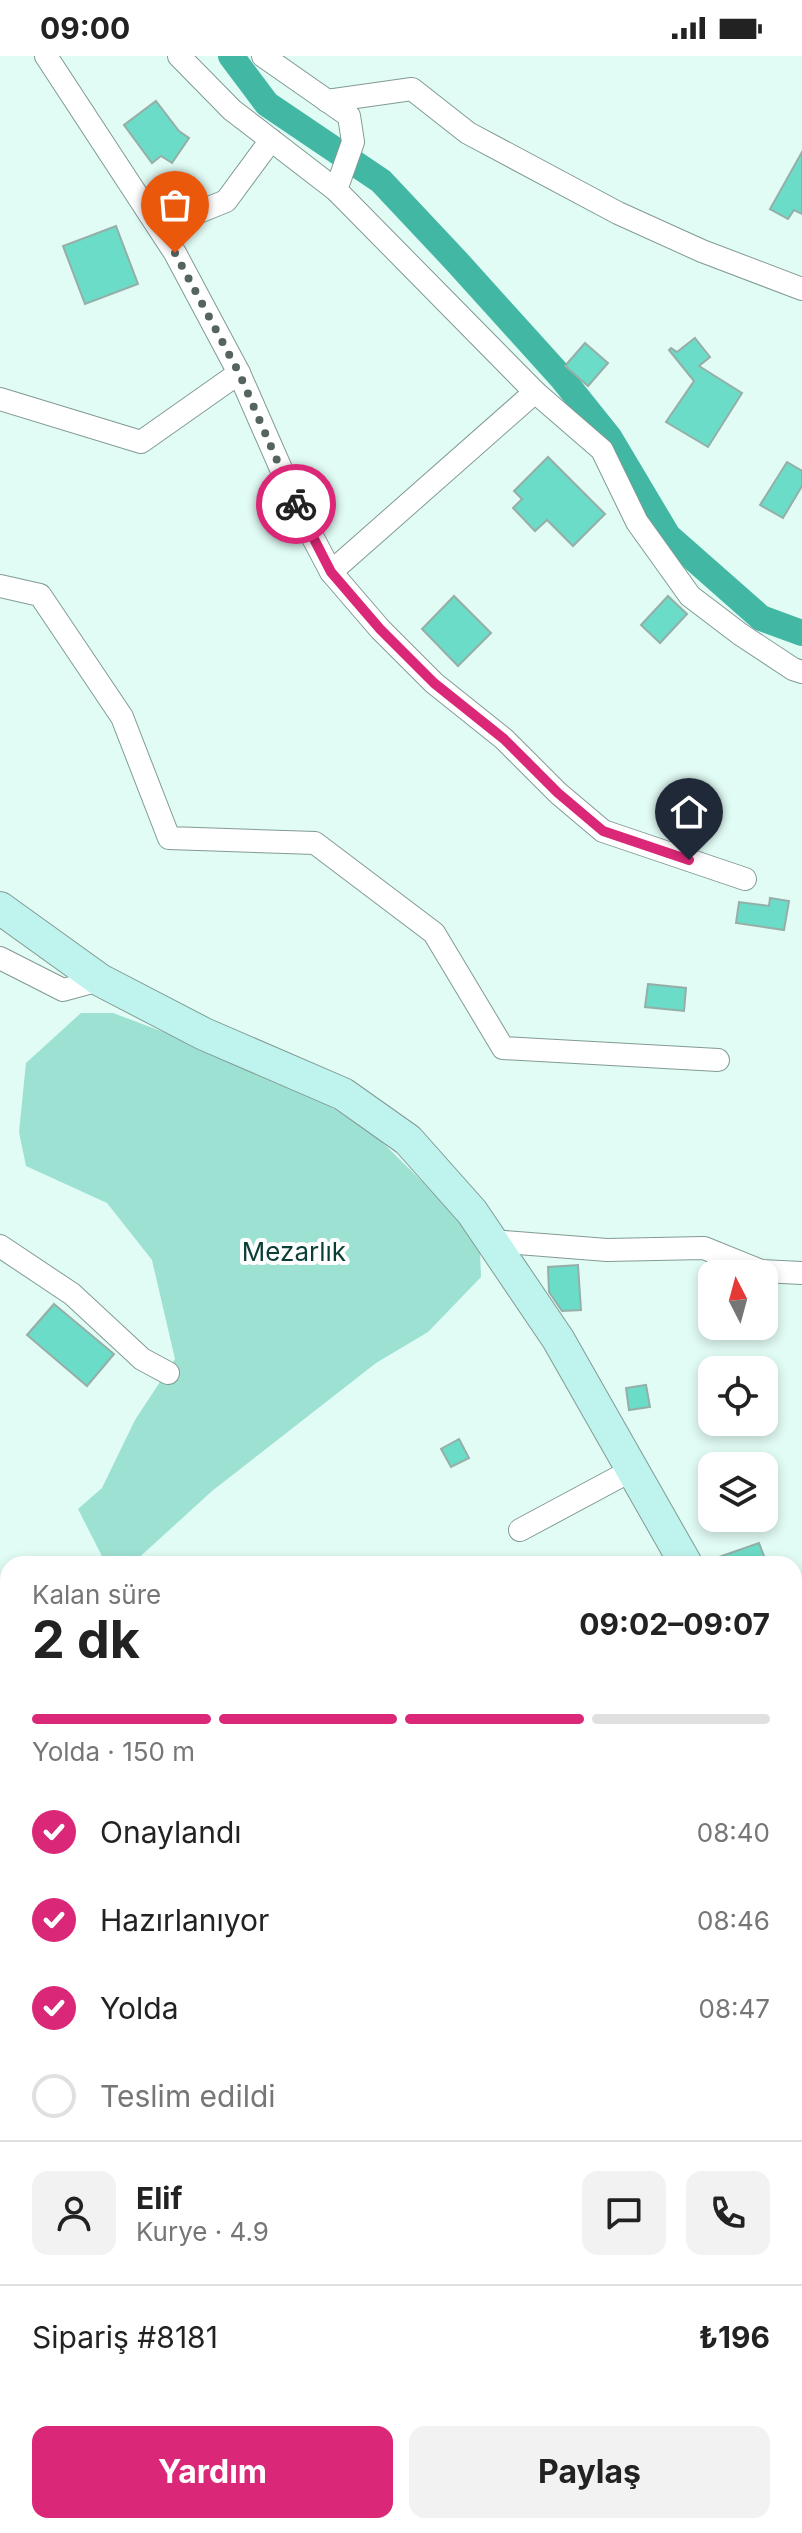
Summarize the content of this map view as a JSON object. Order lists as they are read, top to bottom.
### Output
{
  "parks": ["Mezarlık"],
  "north": "top",
  "page": {
    "status": "09:00",
    "heading": ["2 dk", "Kalan süre", "09:02–09:07"],
    "panel": [
      "Elif",
      "Kurye · 4.9",
      "Sipariş #8181",
      "₺196"
    ],
    "bar": "Yolda · 150 m",
    "list": [
      ["Onaylandı", "08:40"],
      ["Hazırlanıyor", "08:46"],
      ["Yolda", "08:47"],
      "Teslim edildi"
    ],
    "buttons": ["Yardım", "Paylaş"]
  }
}
